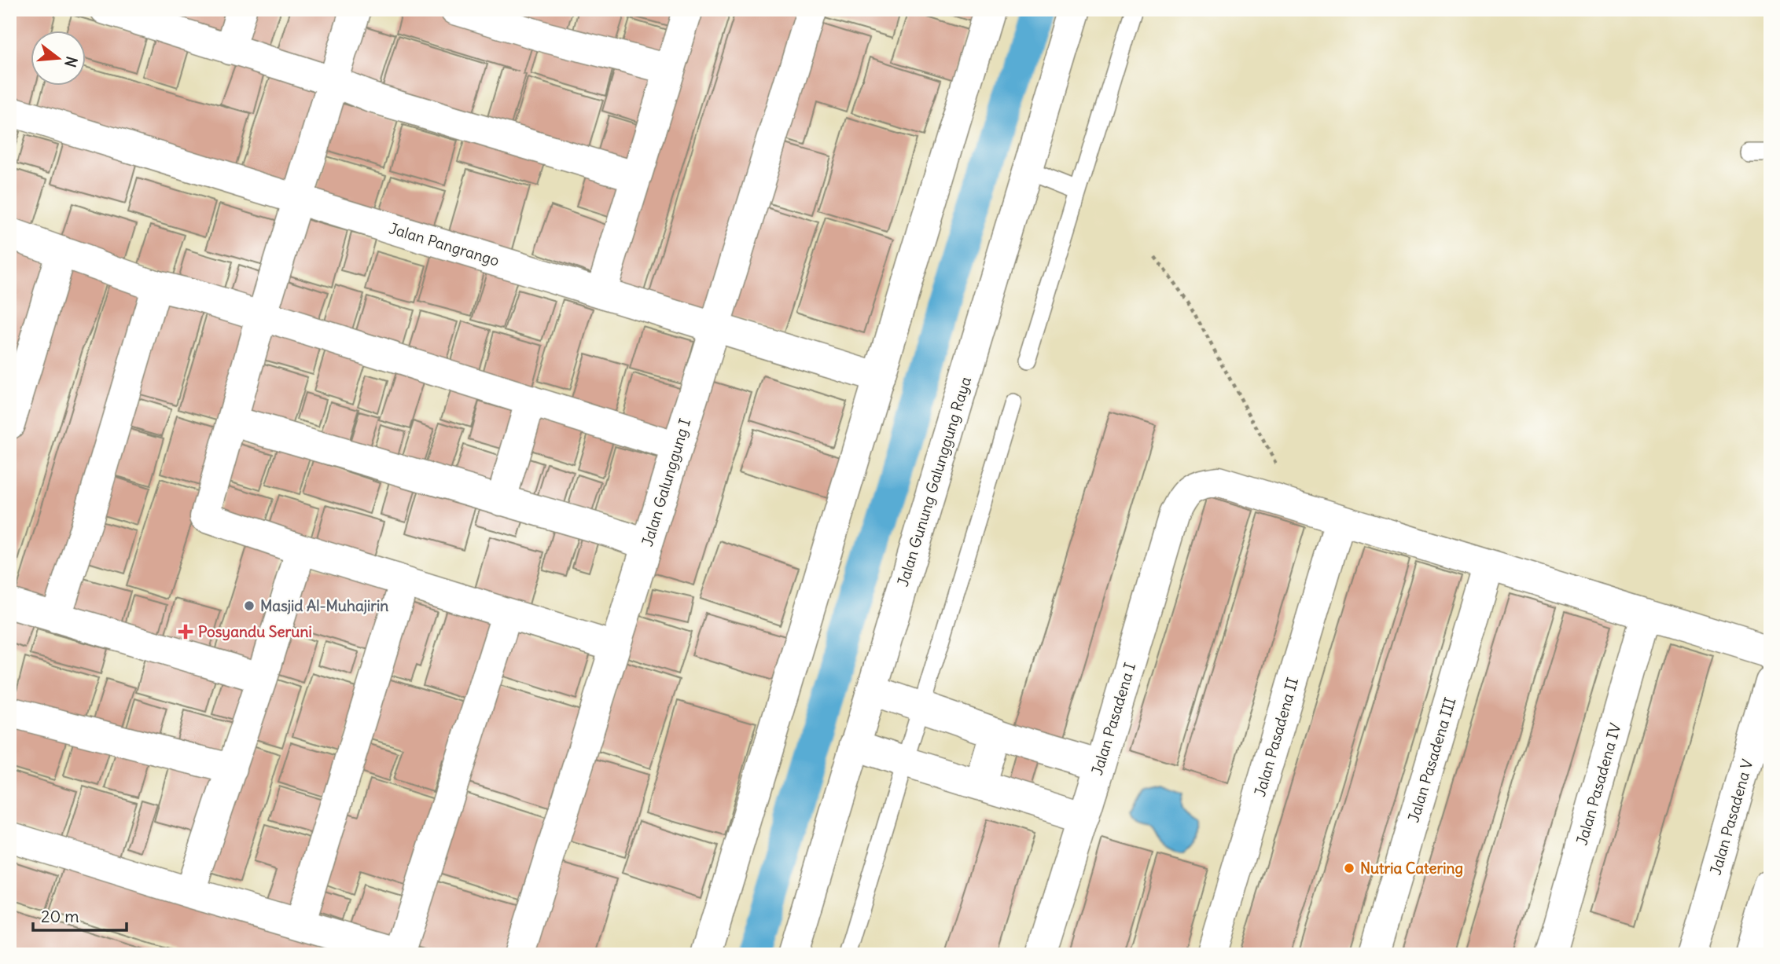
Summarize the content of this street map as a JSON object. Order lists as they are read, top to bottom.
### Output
{
  "streets": {
    "street": [
      "Jalan Pangrango",
      "Jalan Gunung Galunggung Raya",
      "Jalan Galunggung I",
      "Jalan Pasadena I",
      "Jalan Pasadena II",
      "Jalan Pasadena III",
      "Jalan Pasadena IV",
      "Jalan Pasadena V"
    ]
  },
  "crossings": [
    ["Jalan Pangrango", "Jalan Galunggung I"],
    ["Jalan Pasadena I", "Jalan Pasadena II"]
  ],
  "places": {
    "other": ["Masjid Al-Muhajirin", "Nutria Catering"],
    "health": ["Posyandu Seruni"]
  },
  "scale_bar": "20 m",
  "north": "right"
}
